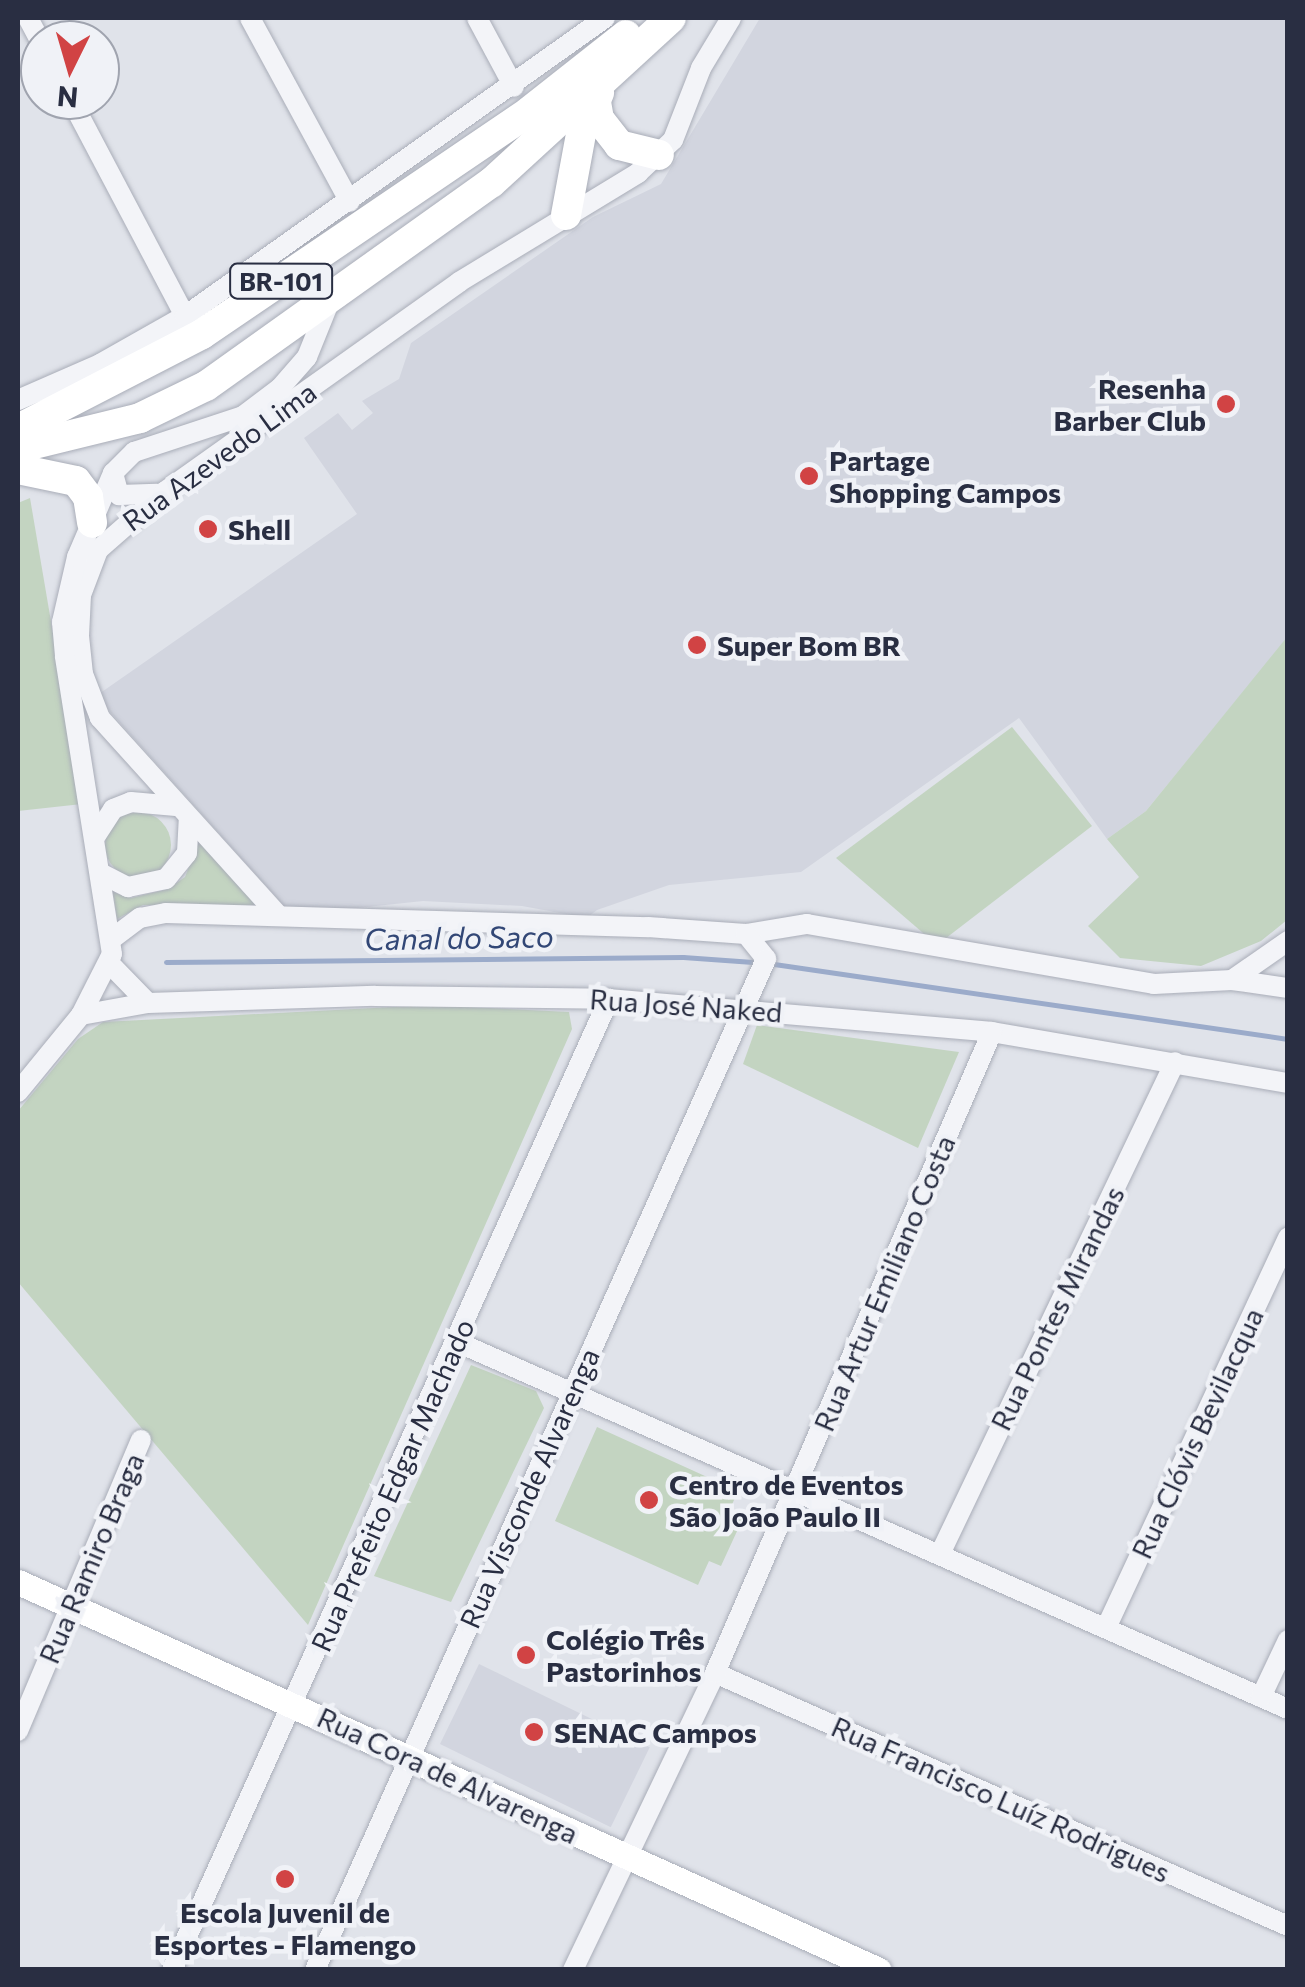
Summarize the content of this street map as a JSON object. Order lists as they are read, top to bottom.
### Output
{
  "streets": {
    "highway": ["BR-101"],
    "main road": ["Rua Cora de Alvarenga"],
    "street": [
      "Rua Azevedo Lima",
      "Rua José Naked",
      "Rua Artur Emiliano Costa",
      "Rua Pontes Mirandas",
      "Rua Clóvis Bevilacqua",
      "Rua Prefeito Edgar Machado",
      "Rua Visconde Alvarenga",
      "Rua Ramiro Braga",
      "Rua Francisco Luíz Rodrigues"
    ]
  },
  "crossings": [
    ["BR-101", "Rua Azevedo Lima"],
    ["Rua Azevedo Lima", "Rua José Naked"],
    ["Rua José Naked", "Rua Artur Emiliano Costa"],
    ["Rua José Naked", "Rua Pontes Mirandas"],
    ["Rua José Naked", "Rua Prefeito Edgar Machado"],
    ["Rua José Naked", "Rua Visconde Alvarenga"],
    ["Rua Artur Emiliano Costa", "Rua Cora de Alvarenga"],
    ["Rua Artur Emiliano Costa", "Rua Francisco Luíz Rodrigues"],
    ["Rua Prefeito Edgar Machado", "Rua Cora de Alvarenga"],
    ["Rua Visconde Alvarenga", "Rua Cora de Alvarenga"],
    ["Rua Ramiro Braga", "Rua Cora de Alvarenga"]
  ],
  "water": ["Canal do Saco"],
  "places": [
    "Resenha Barber Club",
    "Partage Shopping Campos",
    "Shell",
    "Super Bom BR",
    "Centro de Eventos São João Paulo II",
    "Colégio Três Pastorinhos",
    "SENAC Campos",
    "Escola Juvenil de Esportes - Flamengo"
  ],
  "north": "bottom"
}
